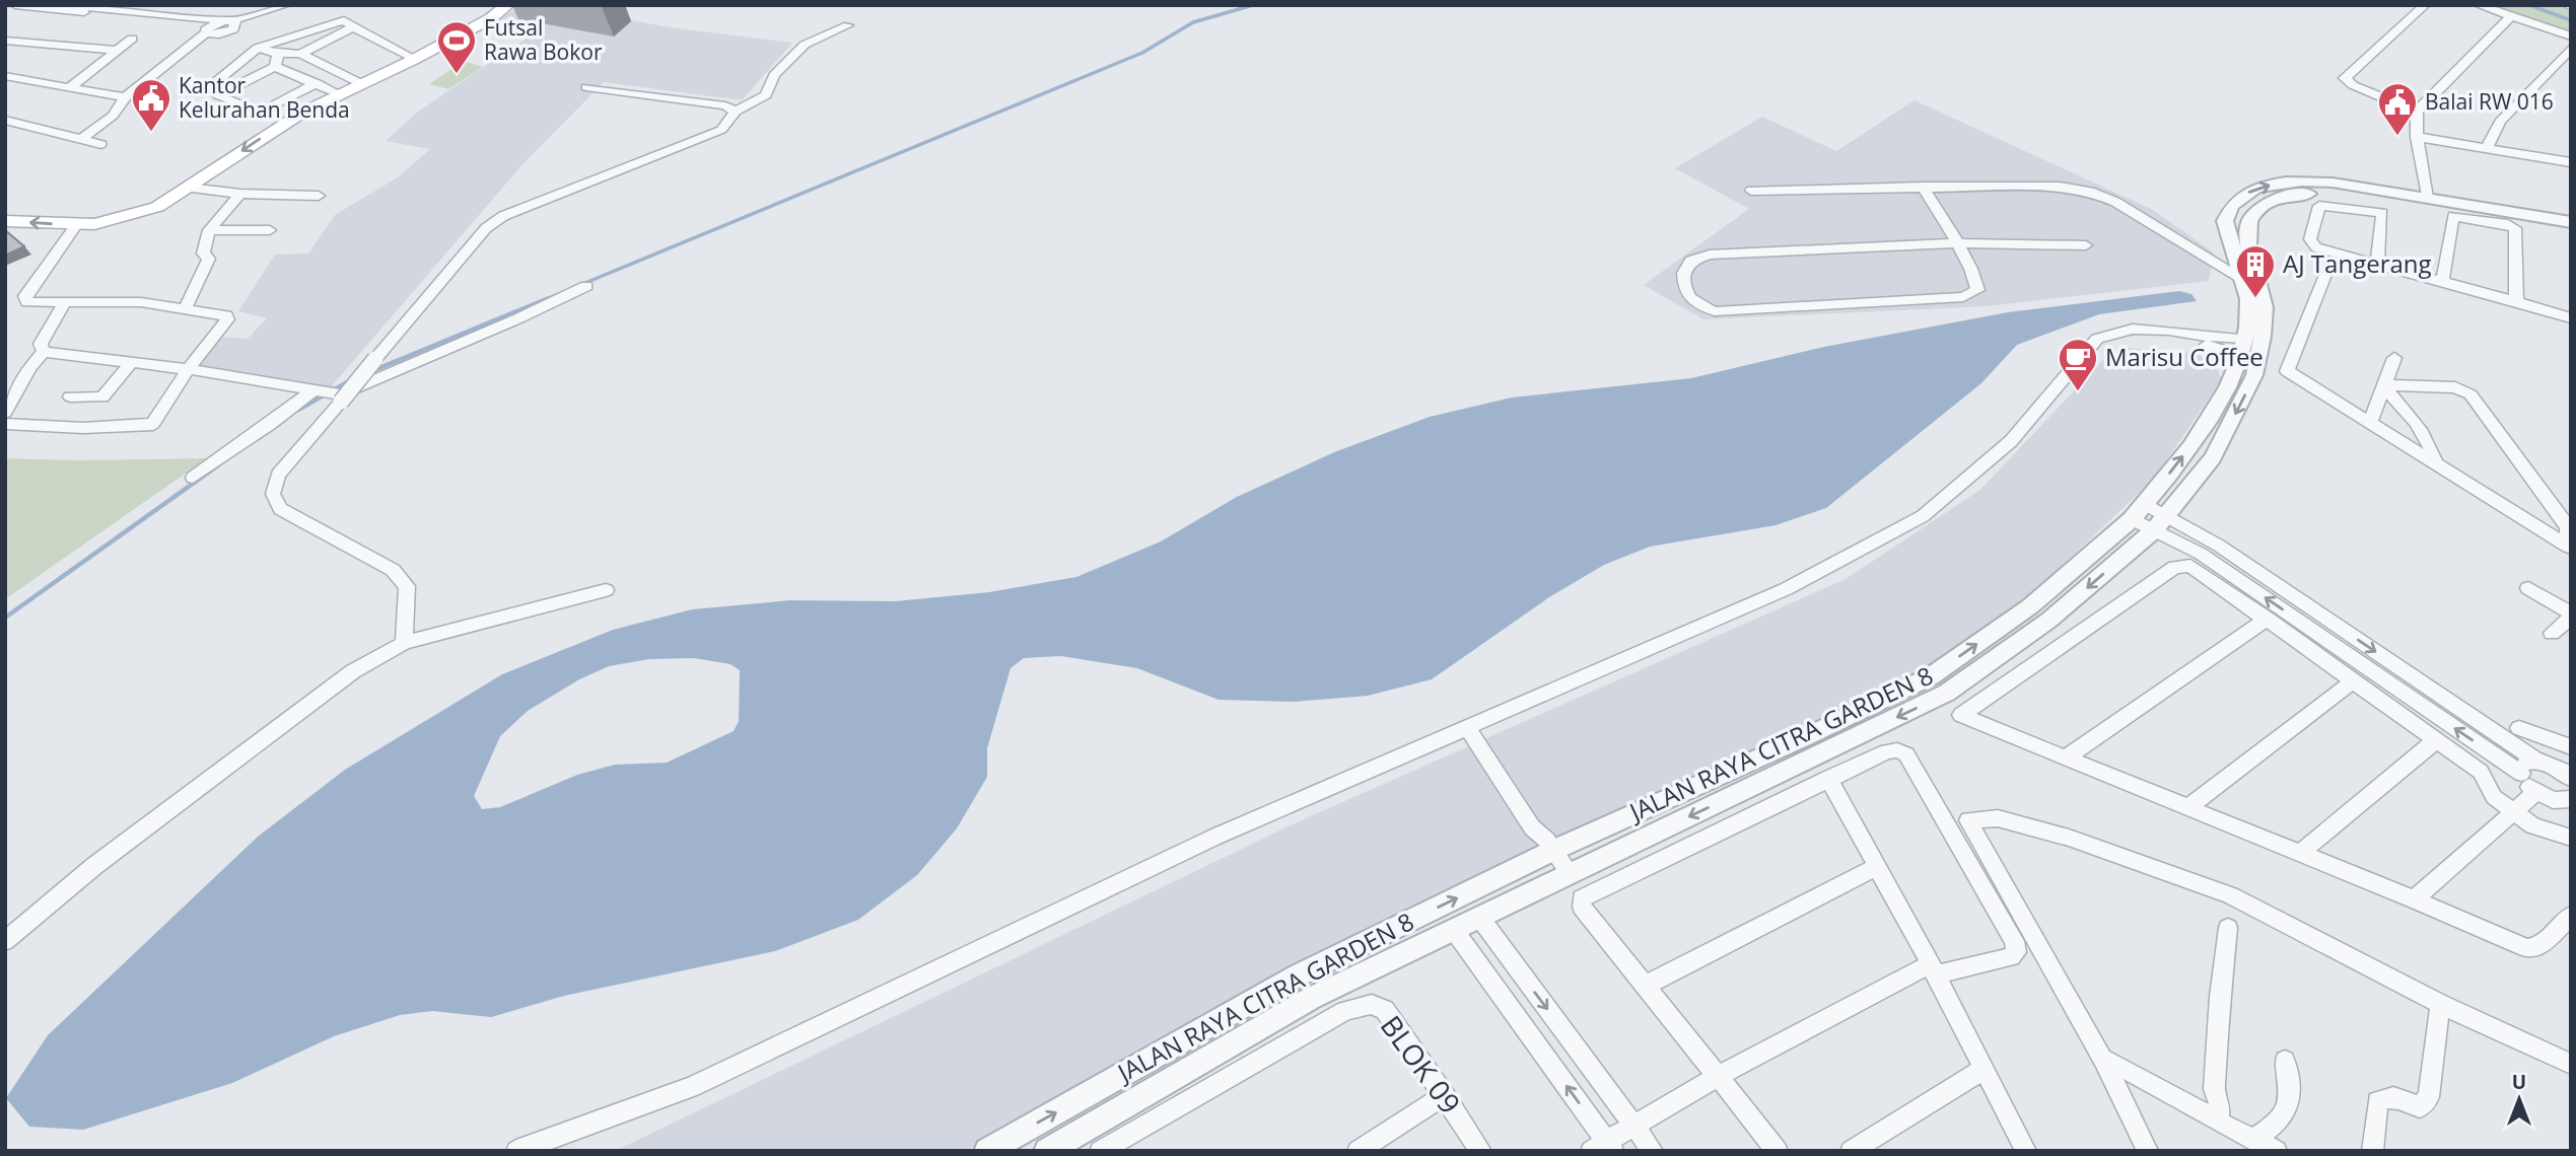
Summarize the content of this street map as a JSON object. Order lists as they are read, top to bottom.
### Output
{
  "streets": {
    "street": ["JALAN RAYA CITRA GARDEN 8", "BLOK 09"]
  },
  "places": {
    "sports": ["Futsal Rawa Bokor"],
    "public building": ["Kantor Kelurahan Benda", "Balai RW 016"],
    "building": ["AJ Tangerang"],
    "cafe": ["Marisu Coffee"]
  },
  "north": "top"
}
